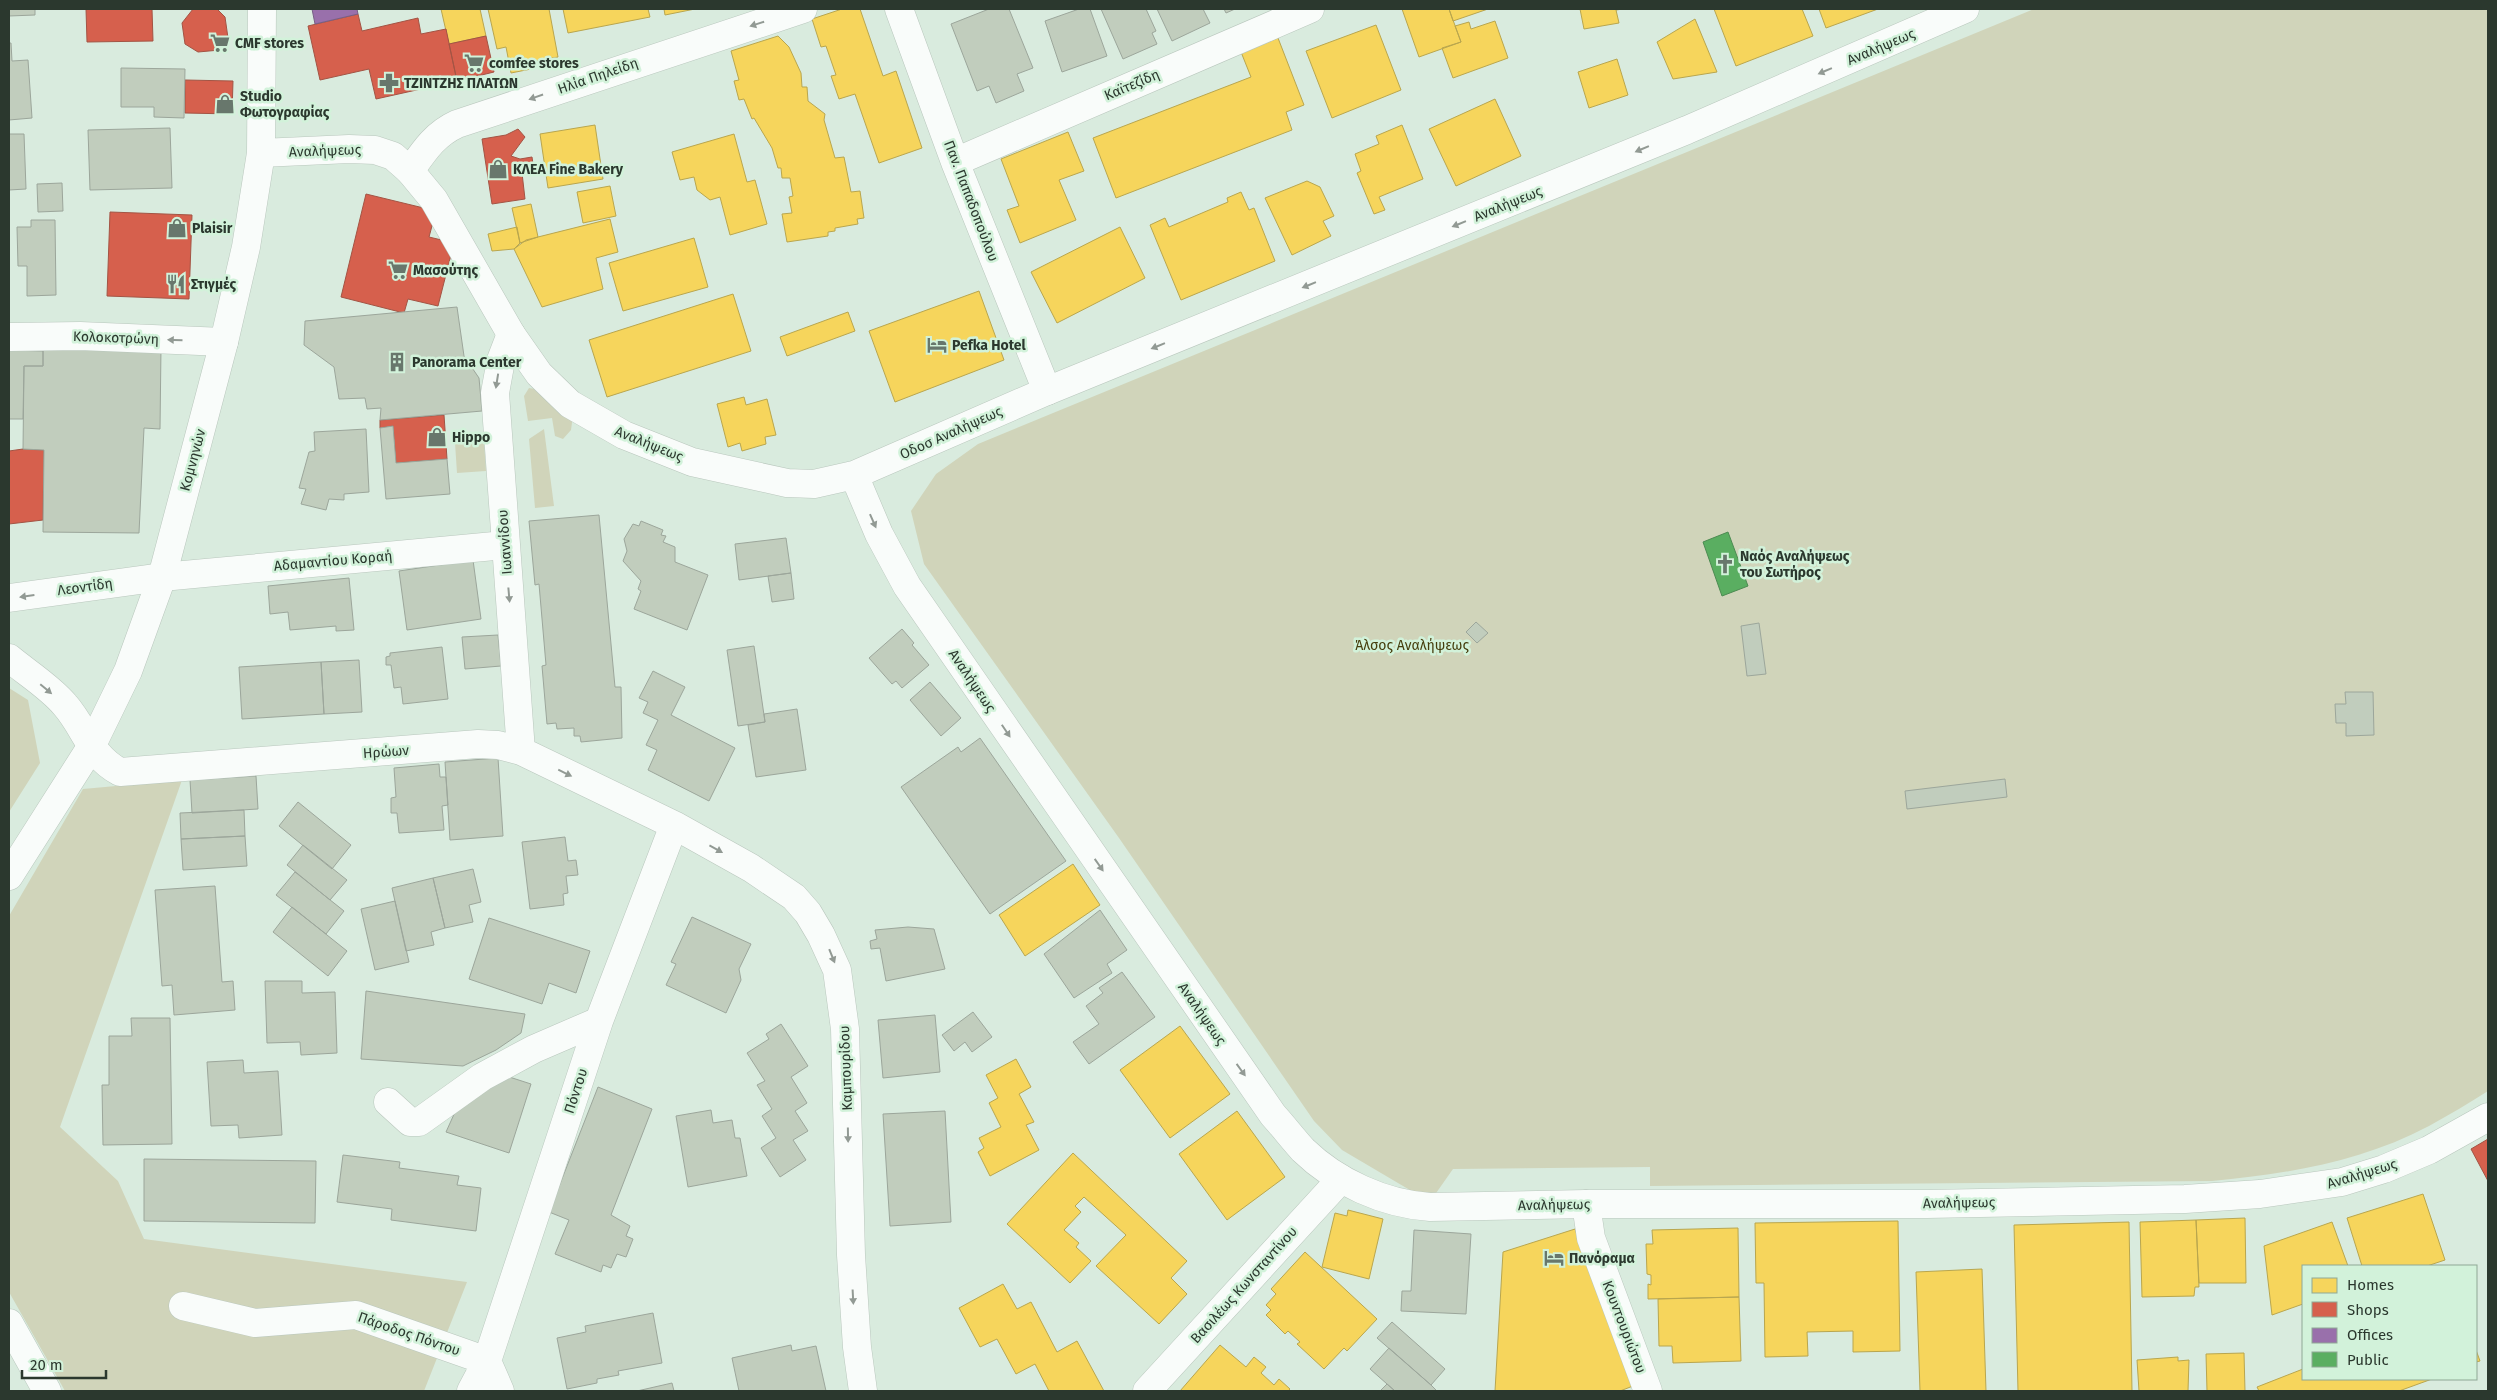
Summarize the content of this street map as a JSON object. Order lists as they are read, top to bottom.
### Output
{
  "streets": {
    "street": [
      "Αναλήψεως",
      "Ηλία Πηλείδη",
      "Καϊτεζίδη",
      "Παν. Παπαδοπούλου",
      "Κολοκοτρώνη",
      "Οδοσ Αναλήψεως",
      "Κομνηνών",
      "Ιωαννίδου",
      "Αδαμαντίου Κοραή",
      "Λεοντίδη",
      "Ηρώων",
      "Καμπουρίδου",
      "Πόντου",
      "Βασιλέως Κωνσταντίνου",
      "Κουντουριώτου",
      "Πάροδος Πόντου"
    ]
  },
  "crossings": [
    ["Αναλήψεως", "Ηλία Πηλείδη"],
    ["Αναλήψεως", "Παν. Παπαδοπούλου"],
    ["Αναλήψεως", "Οδοσ Αναλήψεως"],
    ["Αναλήψεως", "Κομνηνών"],
    ["Αναλήψεως", "Ιωαννίδου"],
    ["Αναλήψεως", "Βασιλέως Κωνσταντίνου"],
    ["Αναλήψεως", "Κουντουριώτου"],
    ["Καϊτεζίδη", "Παν. Παπαδοπούλου"],
    ["Παν. Παπαδοπούλου", "Οδοσ Αναλήψεως"],
    ["Κολοκοτρώνη", "Κομνηνών"],
    ["Κομνηνών", "Αδαμαντίου Κοραή"],
    ["Κομνηνών", "Λεοντίδη"],
    ["Κομνηνών", "Ηρώων"],
    ["Ιωαννίδου", "Αδαμαντίου Κοραή"],
    ["Ιωαννίδου", "Ηρώων"],
    ["Αδαμαντίου Κοραή", "Λεοντίδη"],
    ["Ηρώων", "Καμπουρίδου"],
    ["Ηρώων", "Πόντου"],
    ["Καμπουρίδου", "Πόντου"],
    ["Πόντου", "Πάροδος Πόντου"]
  ],
  "one_way": [
    "Ηλία Πηλείδη",
    "Κολοκοτρώνη",
    "Ιωαννίδου",
    "Λεοντίδη",
    "Ηρώων",
    "Καμπουρίδου"
  ],
  "parks": ["Άλσος Αναλήψεως"],
  "places": {
    "supermarket": ["CMF stores", "comfee stores", "Μασούτης"],
    "pharmacy": ["ΤΖΙΝΤΖΗΣ ΠΛΑΤΩΝ"],
    "shop": [
      "Studio Φωτογραφίας",
      "ΚΛΕΑ Fine Bakery",
      "Plaisir",
      "Hippo"
    ],
    "restaurant": ["Στιγμές"],
    "hotel": ["Pefka Hotel", "Πανόραμα"],
    "building": ["Panorama Center"],
    "church": ["Ναός Αναλήψεως του Σωτήρος"]
  },
  "legend": [
    "Homes",
    "Shops",
    "Offices",
    "Public"
  ],
  "scale_bar": "20 m"
}
